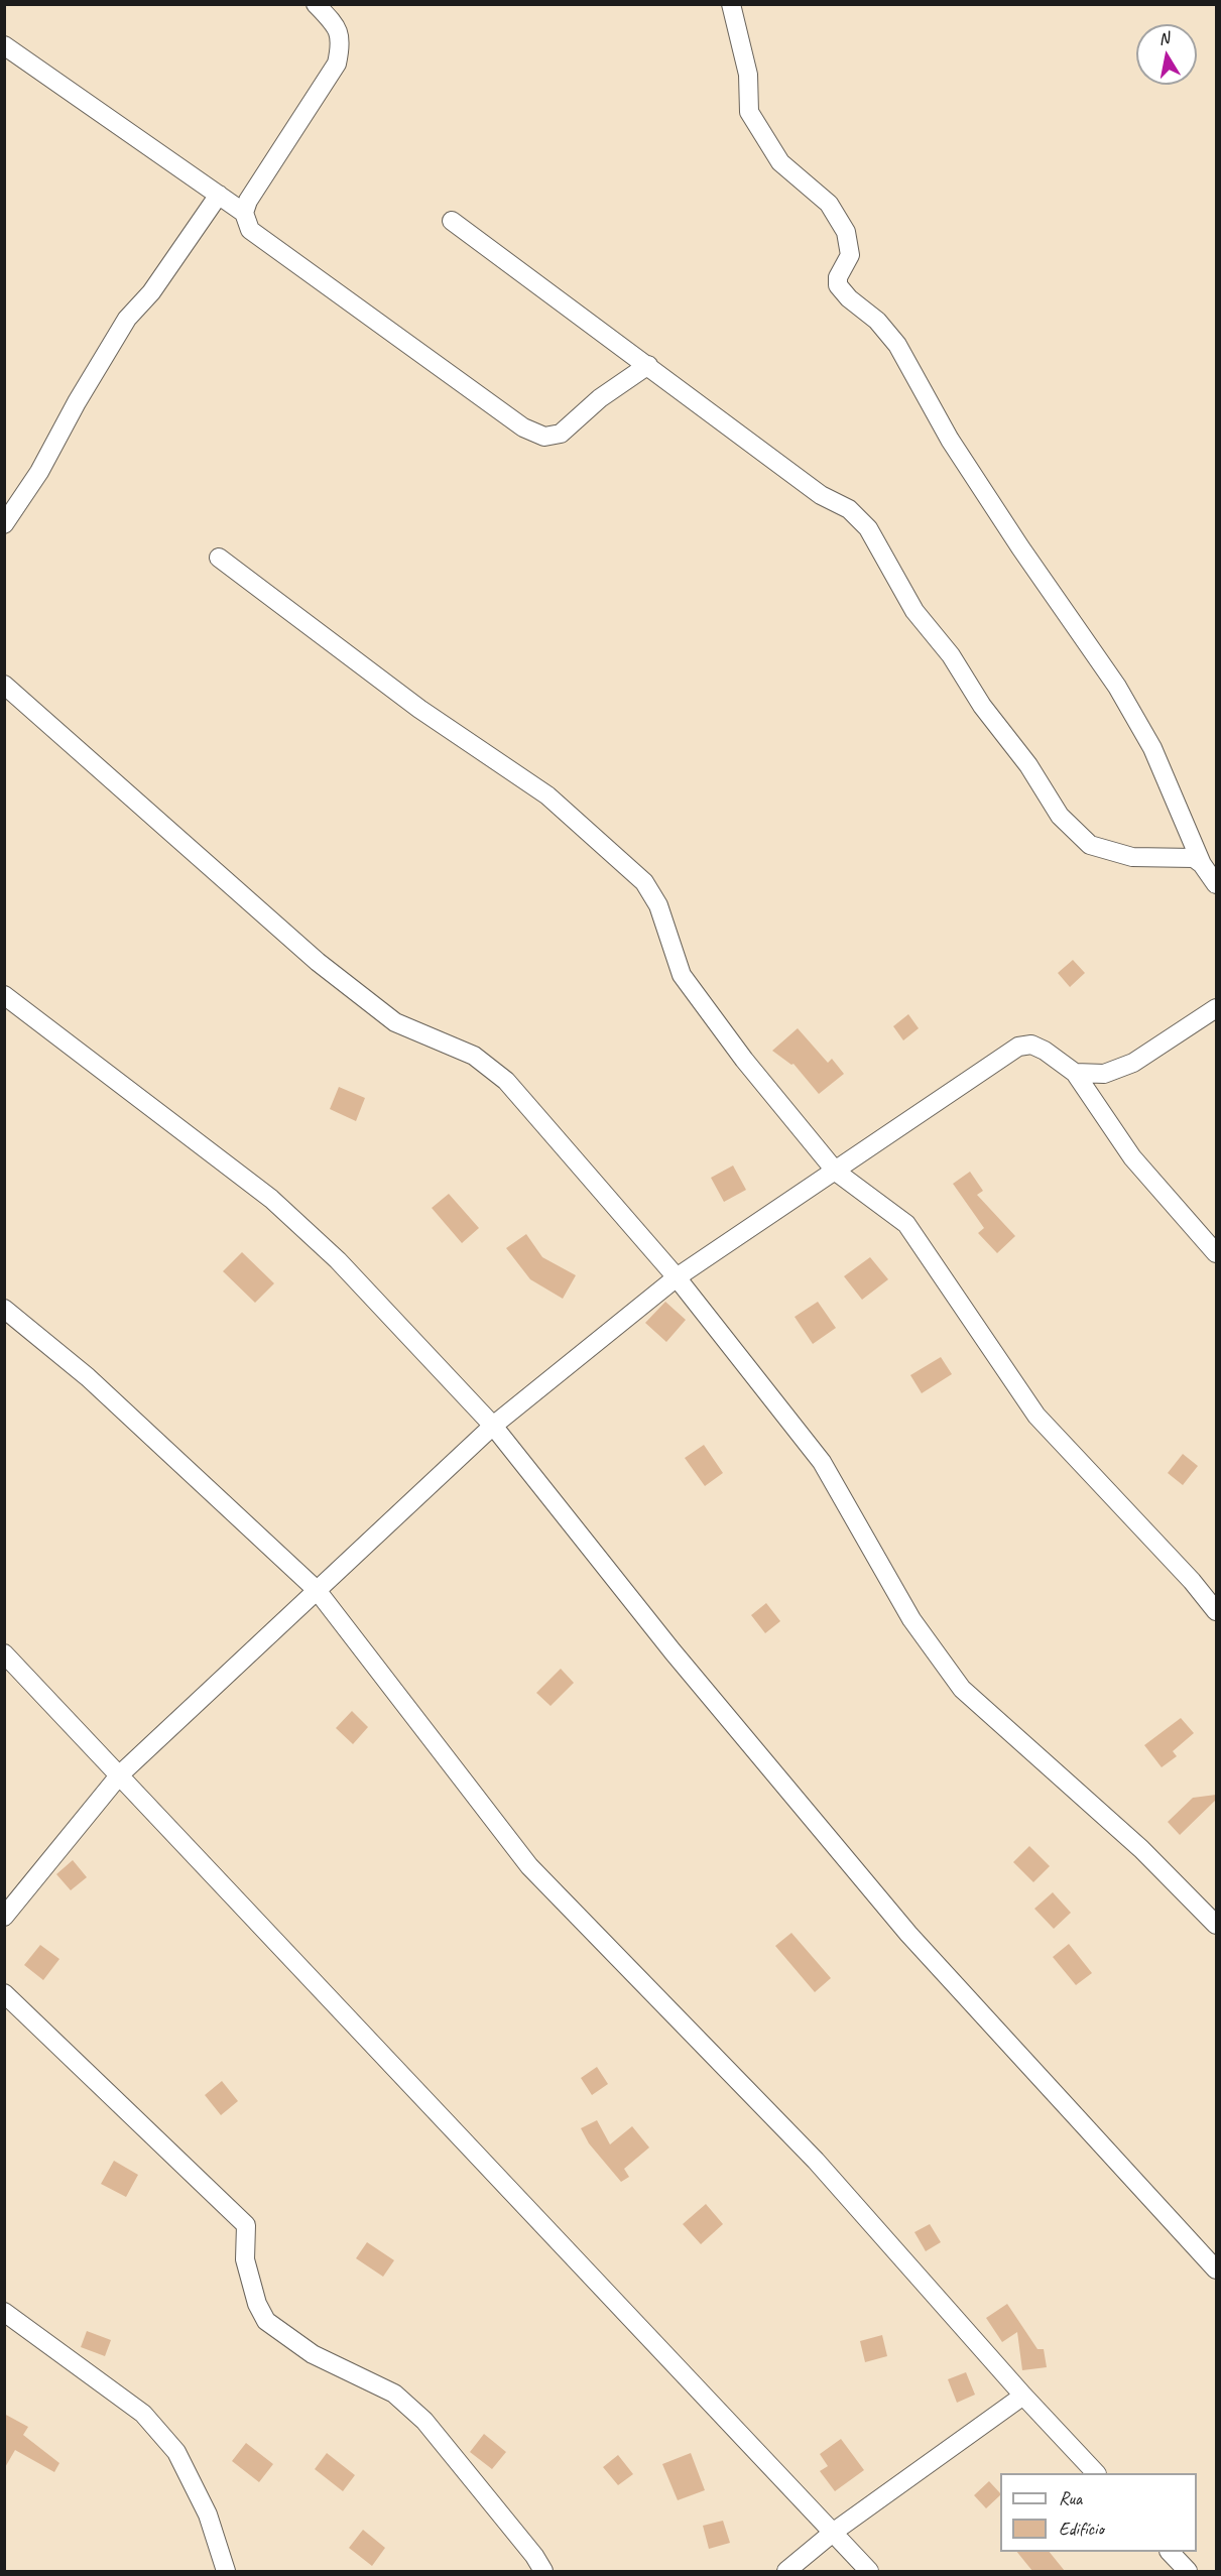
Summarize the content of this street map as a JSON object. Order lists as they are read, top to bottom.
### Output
{
  "legend": ["Rua", "Edifício"],
  "north": "top"
}
